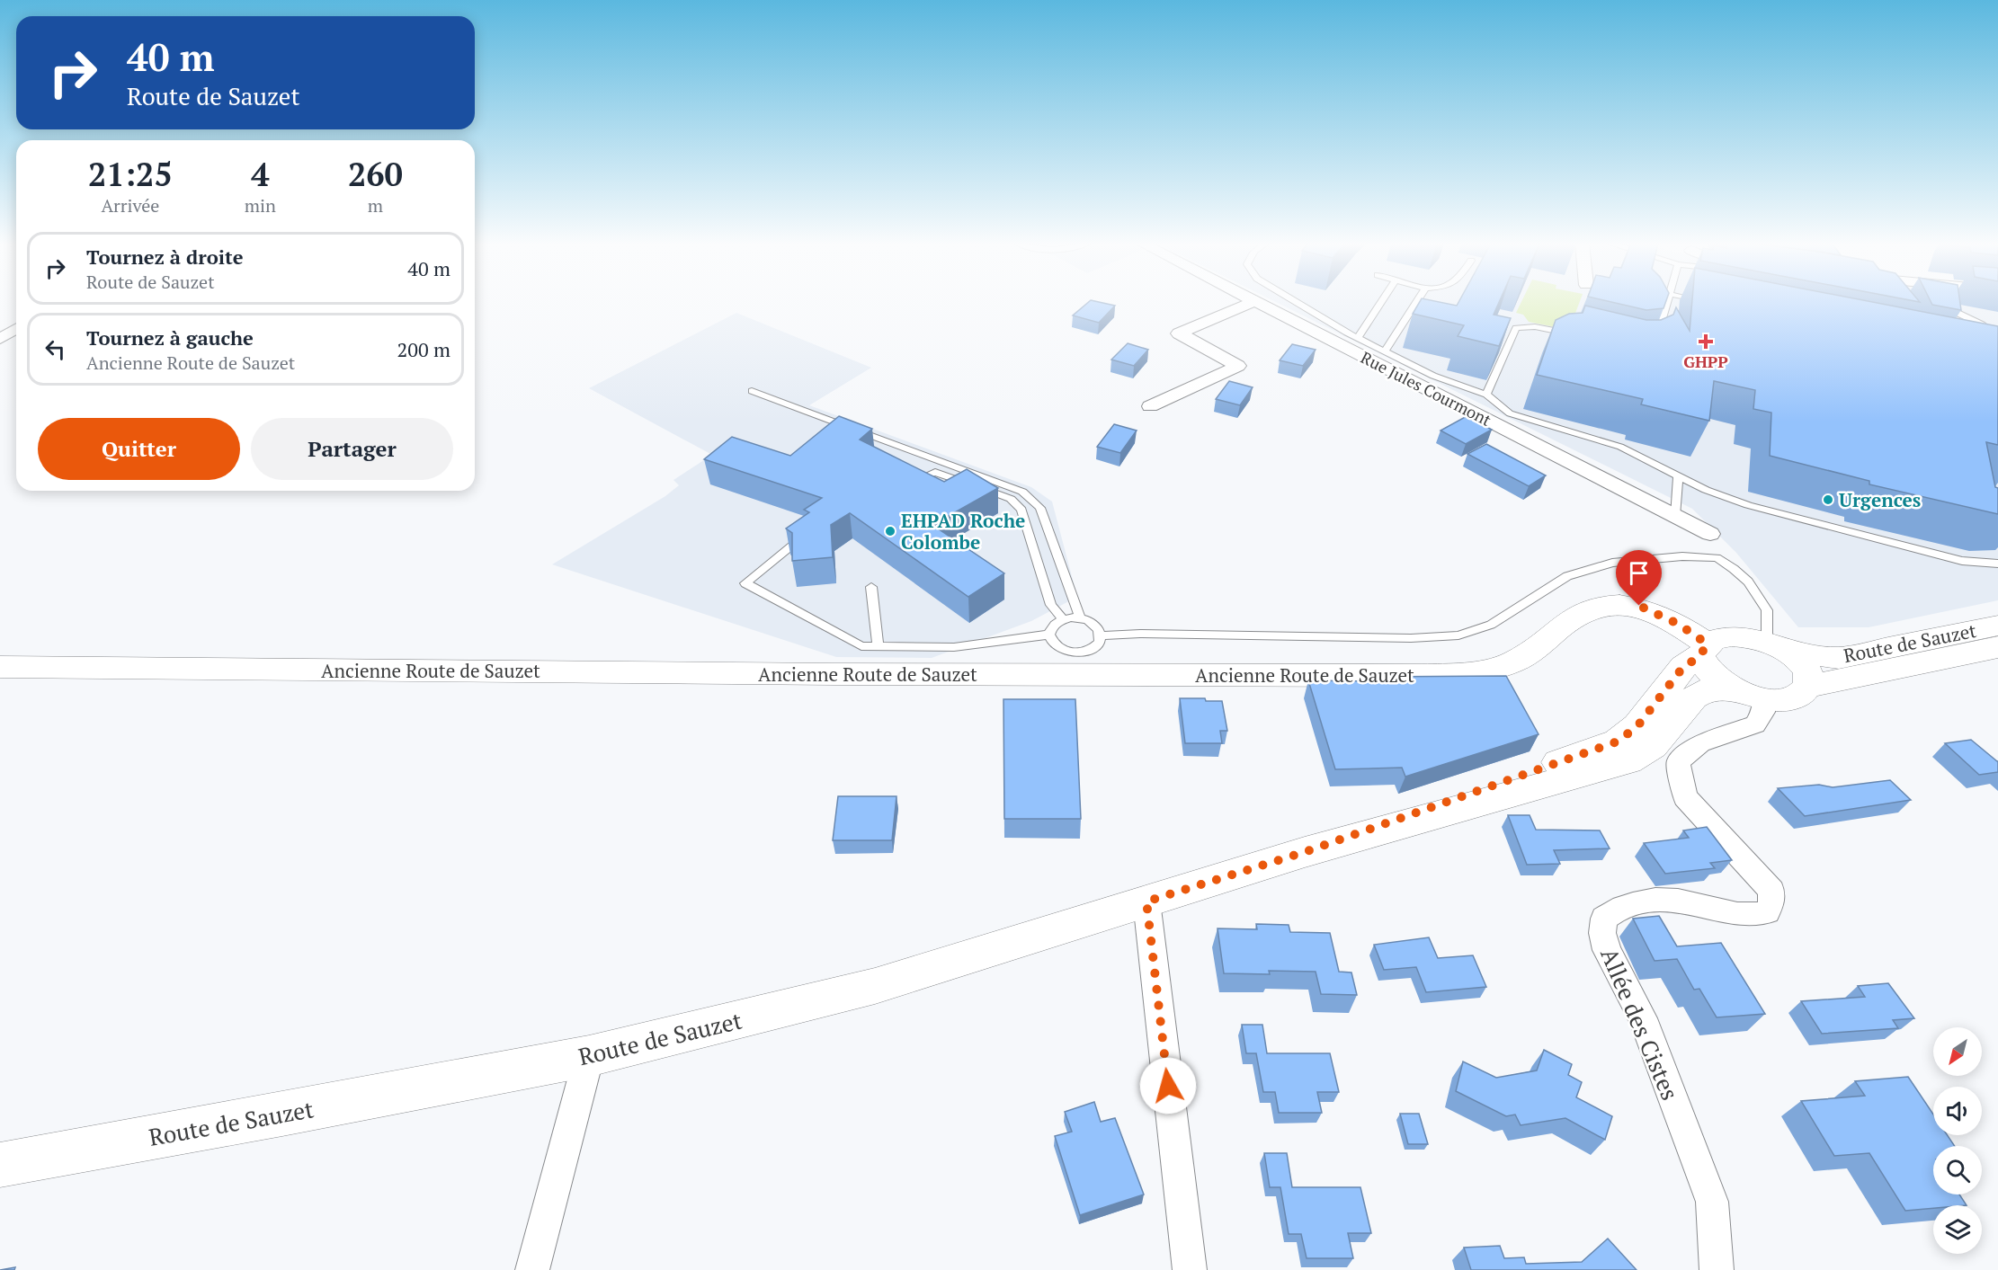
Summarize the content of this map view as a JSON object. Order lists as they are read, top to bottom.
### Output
{
  "streets": {
    "main road": ["Route de Sauzet", "Ancienne Route de Sauzet"],
    "street": ["Rue Jules Courmont", "Allée des Cistes"]
  },
  "crossings": [
    ["Route de Sauzet", "Ancienne Route de Sauzet"],
    ["Route de Sauzet", "Allée des Cistes"]
  ],
  "places": {
    "health": ["GHPP"],
    "other": ["Urgences", "EHPAD Roche Colombe"]
  },
  "north": "bottom left",
  "page": {
    "turn": ["40 m", "Route de Sauzet"],
    "eta": [
      "21:25",
      "Arrivée",
      "4",
      "min",
      "260",
      "m"
    ],
    "list": [
      {
        "name": "Tournez à droite",
        "note": "Route de Sauzet",
        "value": "40 m"
      },
      {
        "name": "Tournez à gauche",
        "note": "Ancienne Route de Sauzet",
        "value": "200 m"
      }
    ],
    "buttons": ["Quitter", "Partager"]
  }
}
